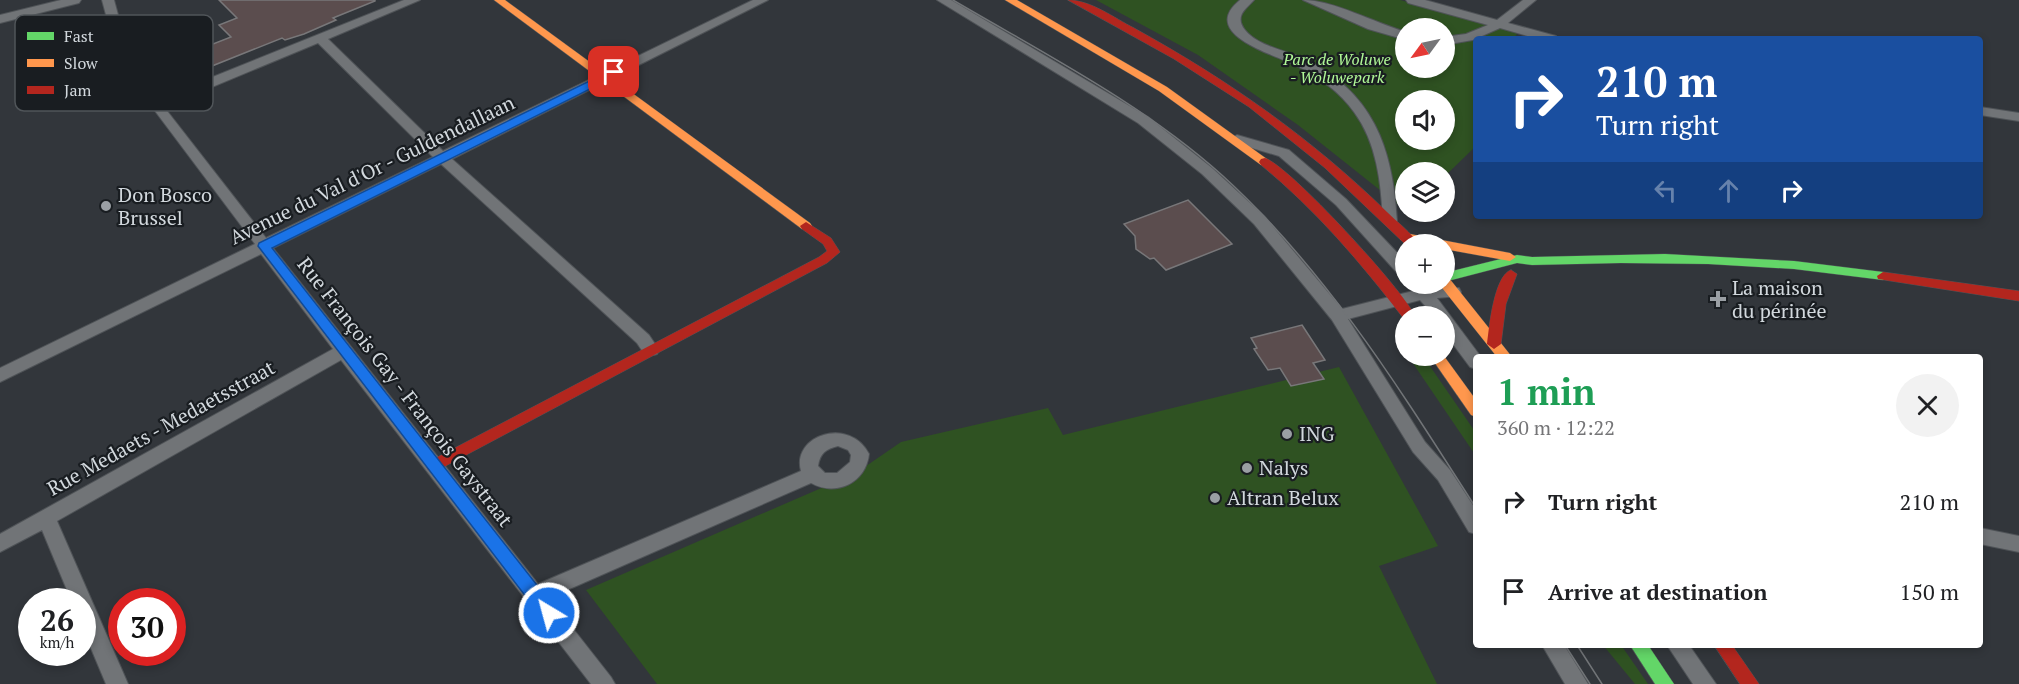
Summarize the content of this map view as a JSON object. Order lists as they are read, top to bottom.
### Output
{
  "streets": {
    "street": ["Avenue du Val d'Or - Guldendallaan", "Rue François Gay - François Gaystraat", "Rue Medaets - Medaetsstraat"]
  },
  "crossings": [
    ["Avenue du Val d'Or - Guldendallaan", "Rue François Gay - François Gaystraat"],
    ["Rue François Gay - François Gaystraat", "Rue Medaets - Medaetsstraat"]
  ],
  "parks": ["Parc de Woluwe - Woluwepark"],
  "places": {
    "other": [
      "Don Bosco Brussel",
      "ING",
      "Nalys",
      "Altran Belux"
    ],
    "health": ["La maison du périnée"]
  },
  "legend": ["Fast", "Slow", "Jam"],
  "north": "bottom left",
  "page": {
    "map_buttons": ["+", "−"],
    "turn": ["210 m", "Turn right"],
    "heading": ["1 min", "360 m · 12:22"],
    "list": [
      {
        "name": "Turn right",
        "value": "210 m"
      },
      {
        "name": "Arrive at destination",
        "value": "150 m"
      }
    ],
    "speed": "26 km/h",
    "limit": "30"
  }
}
